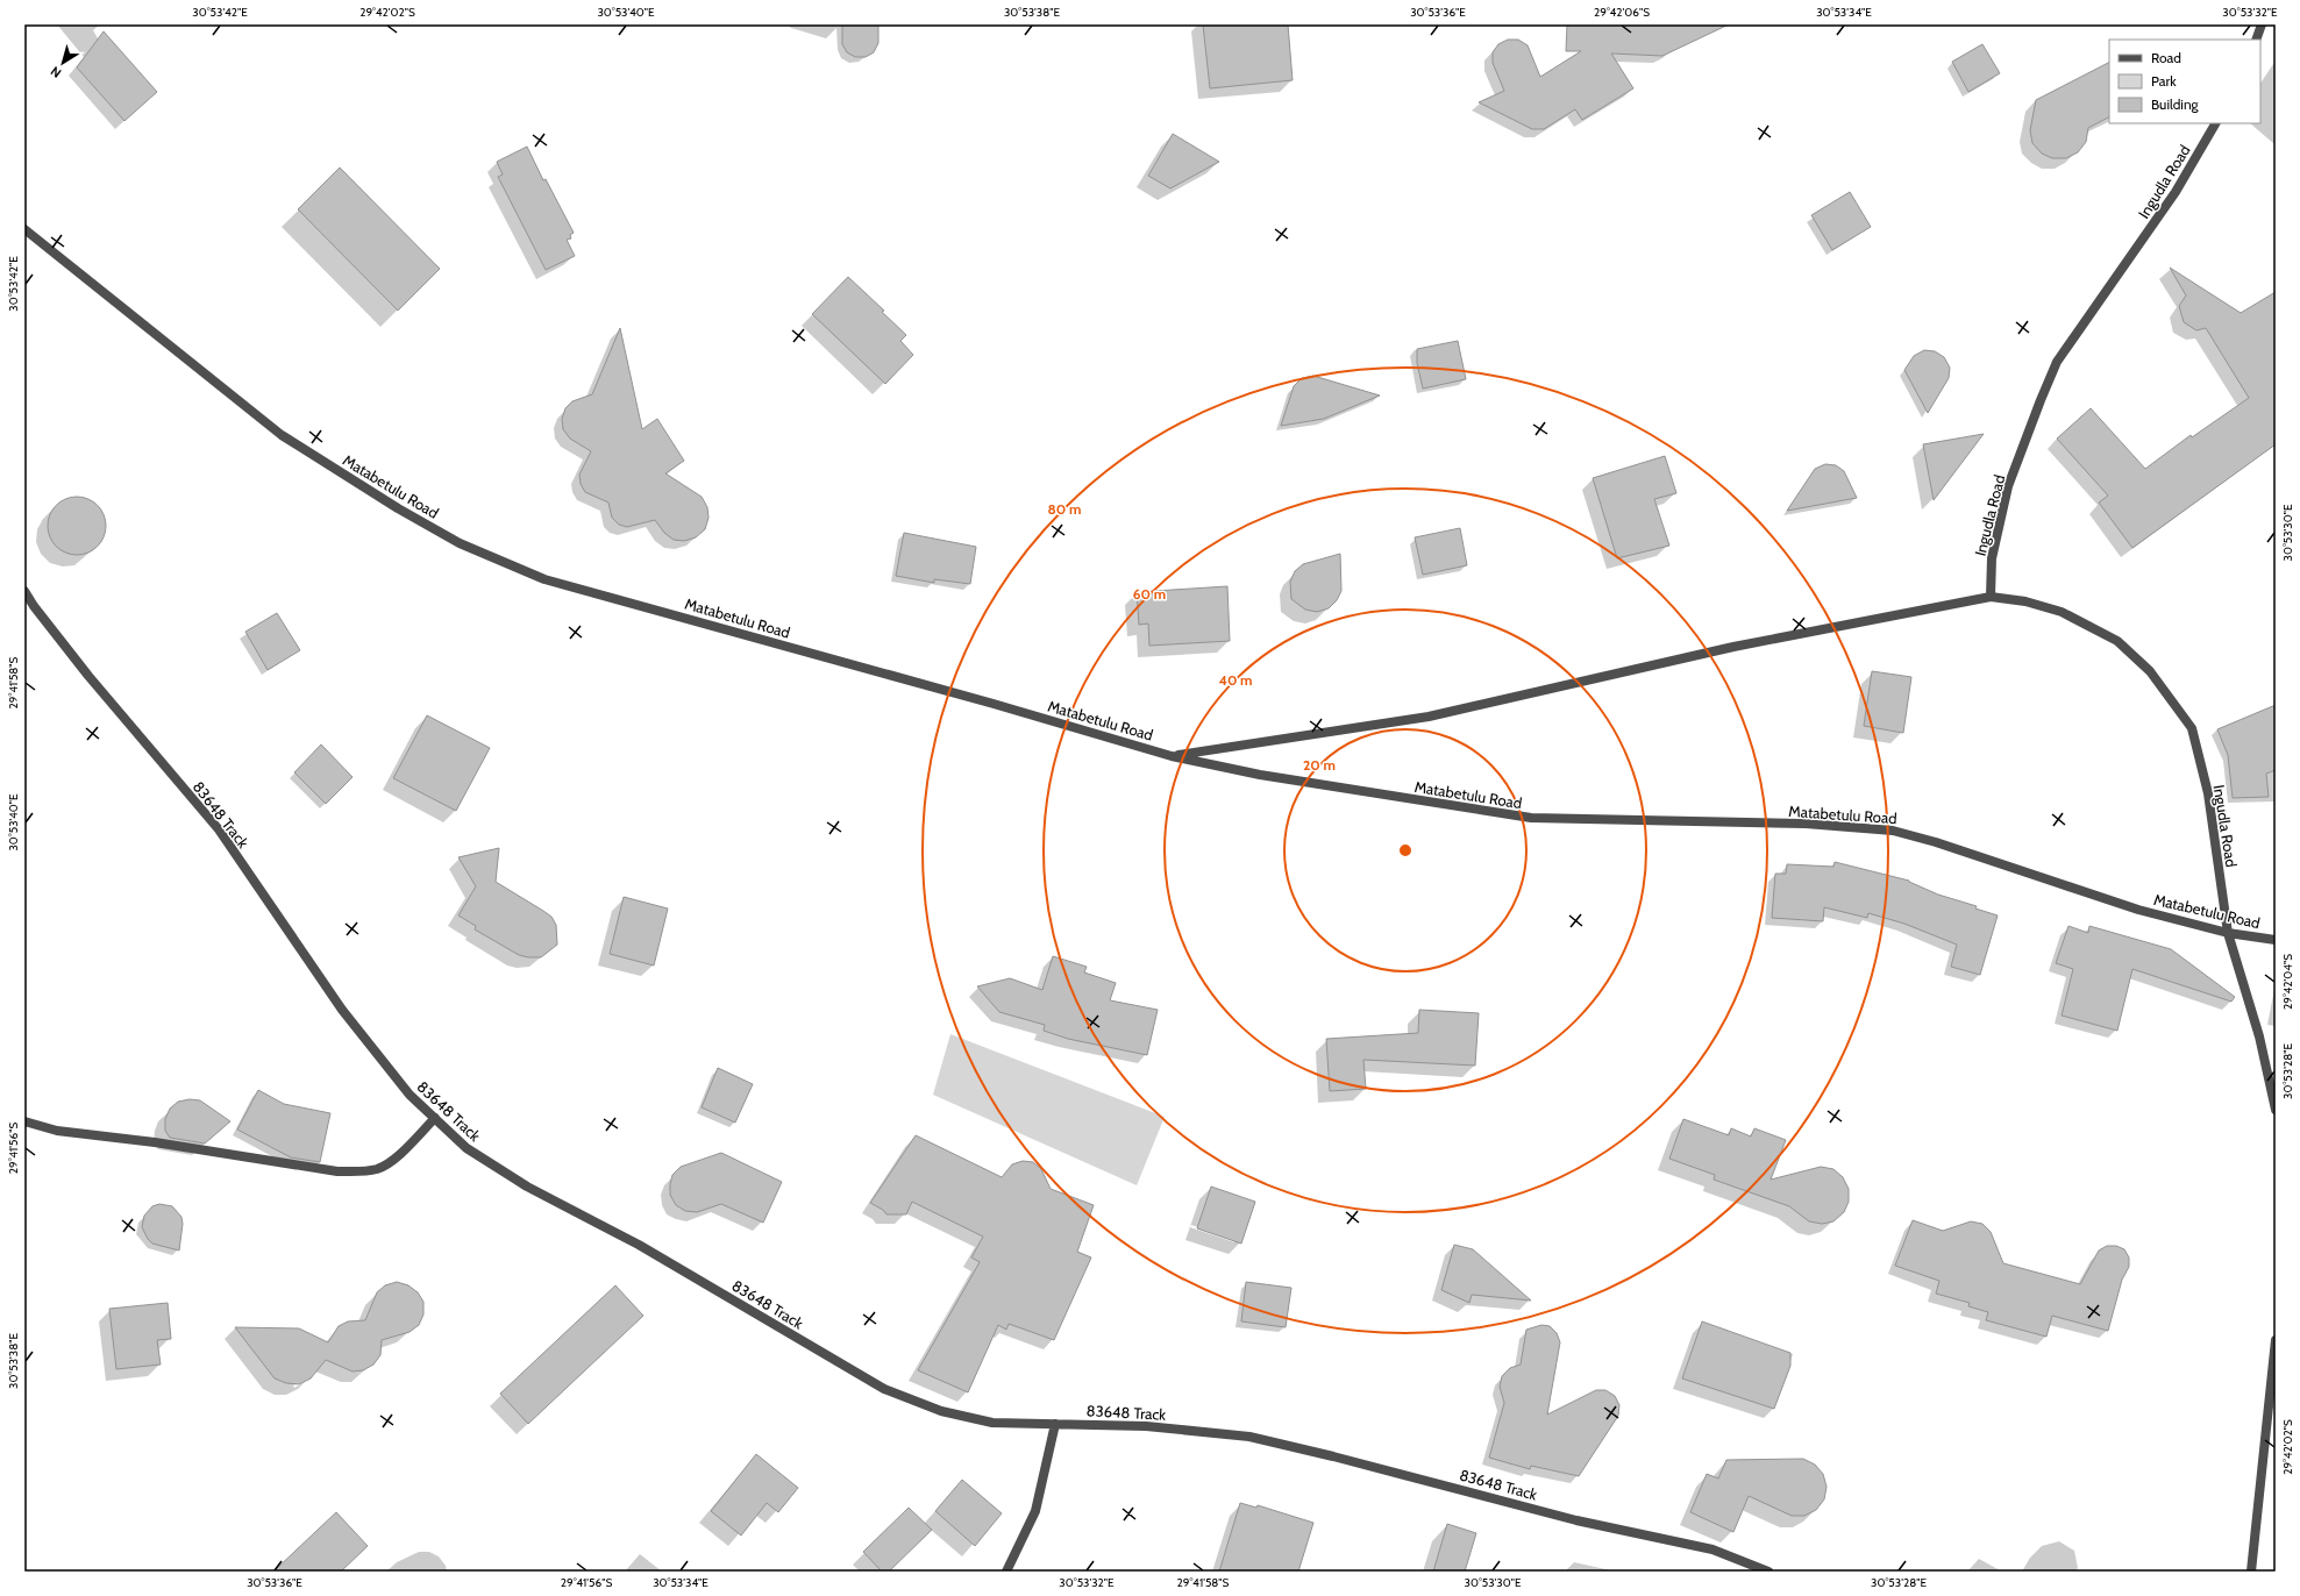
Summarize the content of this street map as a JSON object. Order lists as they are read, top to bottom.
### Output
{
  "streets": {
    "street": ["Ingudla Road", "Matabetulu Road", "83648 Track"]
  },
  "crossings": [
    ["Ingudla Road", "Matabetulu Road"]
  ],
  "legend": ["Road", "Park", "Building"],
  "north": "bottom left",
  "coordinates": [
    "30°53'42\"E",
    "29°42'02\"S",
    "30°53'40\"E",
    "30°53'38\"E",
    "30°53'36\"E",
    "29°42'06\"S",
    "30°53'34\"E",
    "30°53'32\"E",
    "30°53'30\"E",
    "29°41'58\"S",
    "29°42'04\"S",
    "30°53'28\"E",
    "29°41'56\"S"
  ],
  "rings": [
    "80 m",
    "60 m",
    "40 m",
    "20 m"
  ]
}
